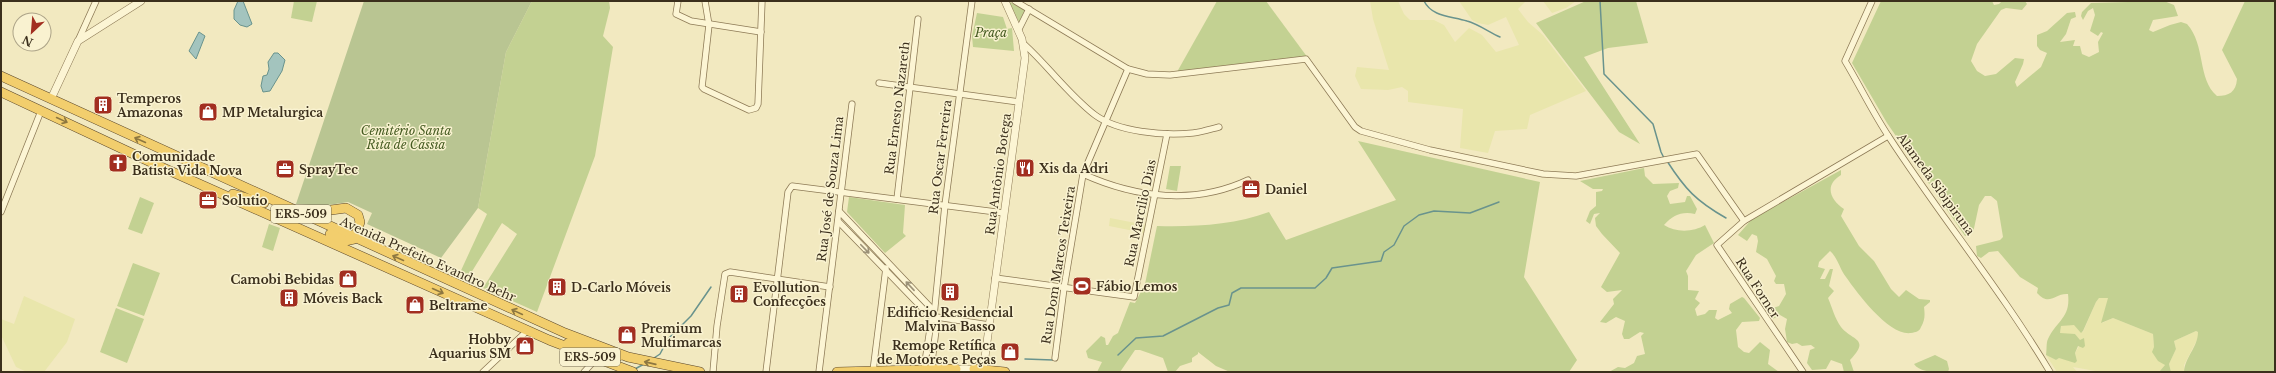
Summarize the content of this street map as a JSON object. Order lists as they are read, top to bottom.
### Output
{
  "streets": {
    "highway": ["ERS-509", "Avenida Prefeito Evandro Behr"],
    "street": [
      "Rua Ernesto Nazareth",
      "Rua Oscar Ferreira",
      "Rua Antônio Botega",
      "Alameda Sibipiruna",
      "Rua José de Souza Lima",
      "Rua Marcilio Dias",
      "Rua Dom Marcos Teixeira",
      "Rua Forner"
    ]
  },
  "crossings": [
    ["Rua Marcilio Dias", "Rua Dom Marcos Teixeira"]
  ],
  "parks": ["Praça", "Cemitério Santa Rita de Cássia"],
  "places": {
    "building": [
      "Temperos Amazonas",
      "D-Carlo Móveis",
      "Edifício Residencial Malvina Basso",
      "Evollution Confecções",
      "Móveis Back"
    ],
    "shop": [
      "MP Metalurgica",
      "Camobi Bebidas",
      "Beltrame",
      "Premium Multimarcas",
      "Hobby Aquarius SM",
      "Remope Retífica de Motores e Peças"
    ],
    "church": ["Comunidade Batista Vida Nova"],
    "restaurant": ["Xis da Adri"],
    "office": ["SprayTec", "Daniel", "Solutio"],
    "sports": ["Fábio Lemos"]
  },
  "north": "bottom left"
}
